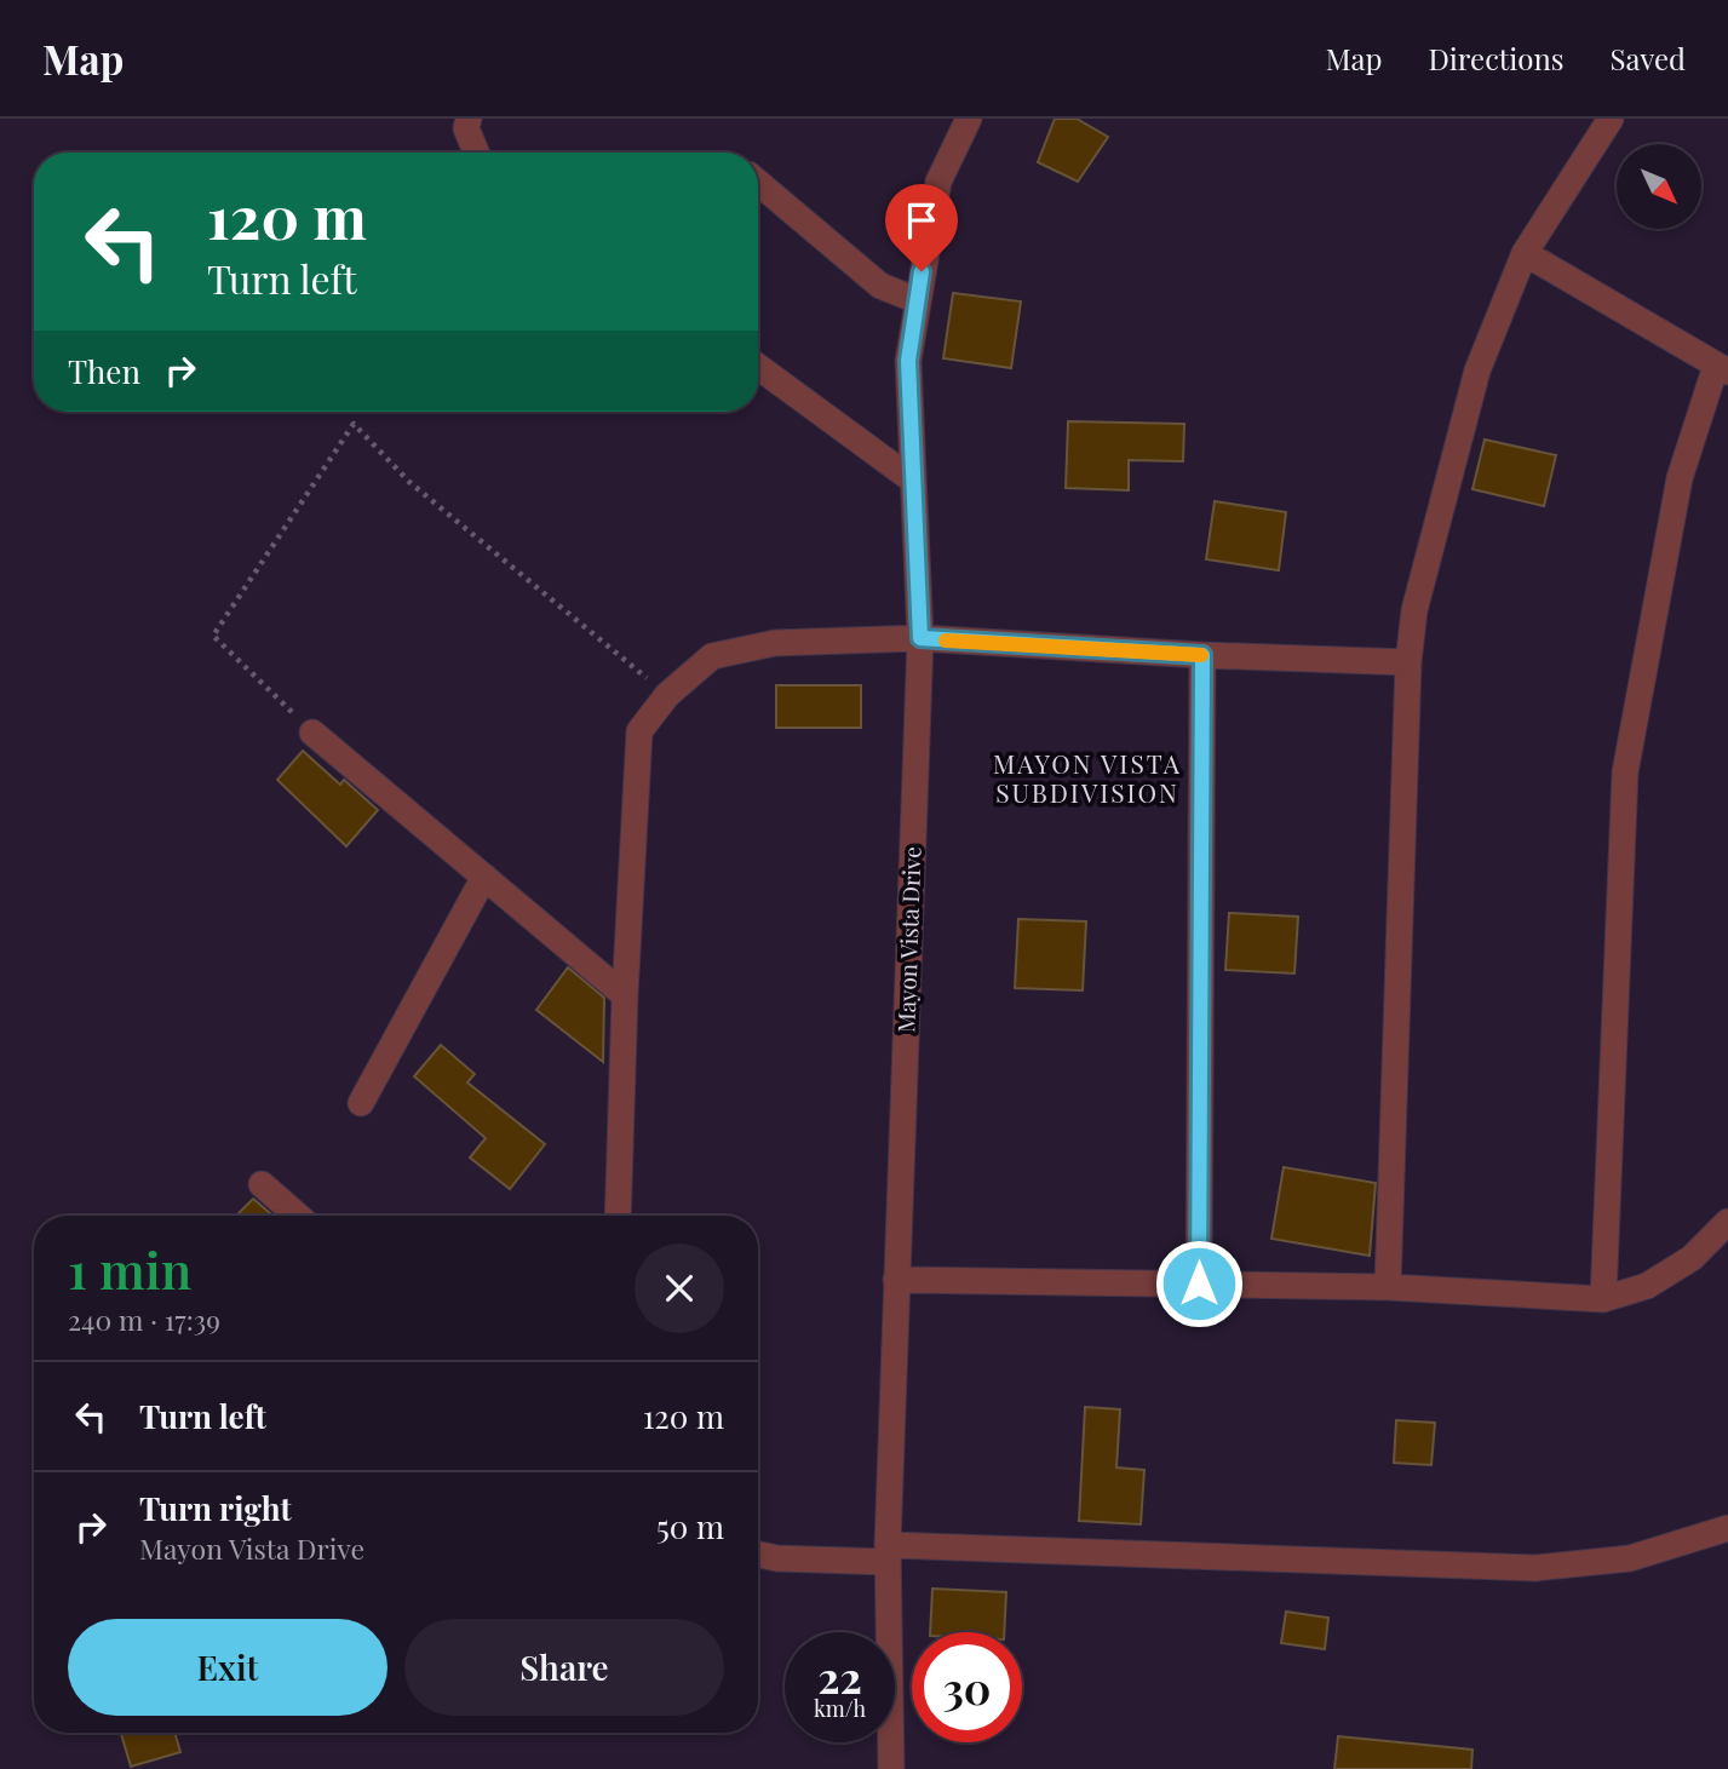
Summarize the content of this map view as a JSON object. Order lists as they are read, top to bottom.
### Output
{
  "streets": {
    "street": ["Mayon Vista Drive"]
  },
  "districts": ["MAYON VISTA SUBDIVISION"],
  "north": "bottom right",
  "page": {
    "header": "Map",
    "nav": ["Map", "Directions", "Saved"],
    "turn": ["120 m", "Turn left"],
    "then": "Then",
    "heading": ["1 min", "240 m · 17:39"],
    "list": [
      {
        "name": "Turn left",
        "value": "120 m"
      },
      {
        "name": "Turn right",
        "note": "Mayon Vista Drive",
        "value": "50 m"
      }
    ],
    "buttons": ["Exit", "Share"],
    "speed": "22 km/h",
    "limit": "30"
  }
}
